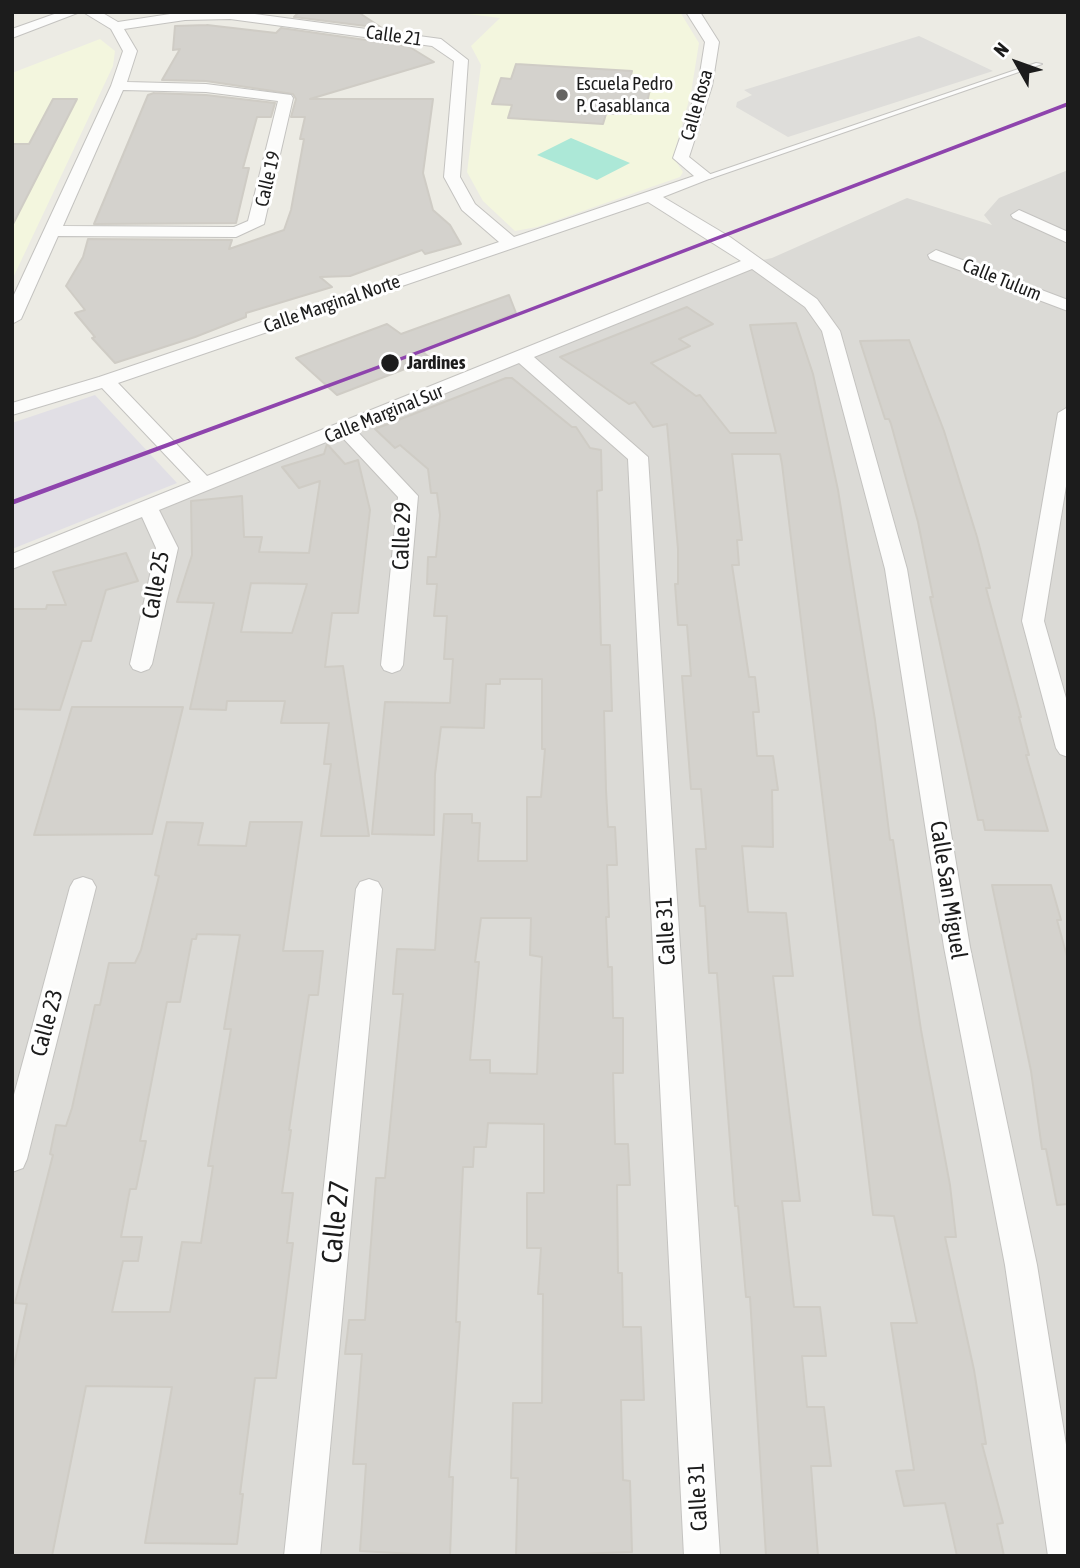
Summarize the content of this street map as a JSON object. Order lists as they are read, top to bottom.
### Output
{
  "streets": {
    "street": [
      "Calle 21",
      "Calle Rosa",
      "Calle 19",
      "Calle Tulum",
      "Calle Marginal Norte",
      "Calle Marginal Sur",
      "Calle 29",
      "Calle 25",
      "Calle San Miguel",
      "Calle 31",
      "Calle 23",
      "Calle 27"
    ]
  },
  "crossings": [
    ["Calle 21", "Calle Marginal Norte"],
    ["Calle Marginal Sur", "Calle 29"],
    ["Calle Marginal Sur", "Calle 25"],
    ["Calle Marginal Sur", "Calle San Miguel"],
    ["Calle Marginal Sur", "Calle 31"]
  ],
  "places": ["Escuela Pedro P. Casablanca", "Jardines"],
  "north": "top left"
}
